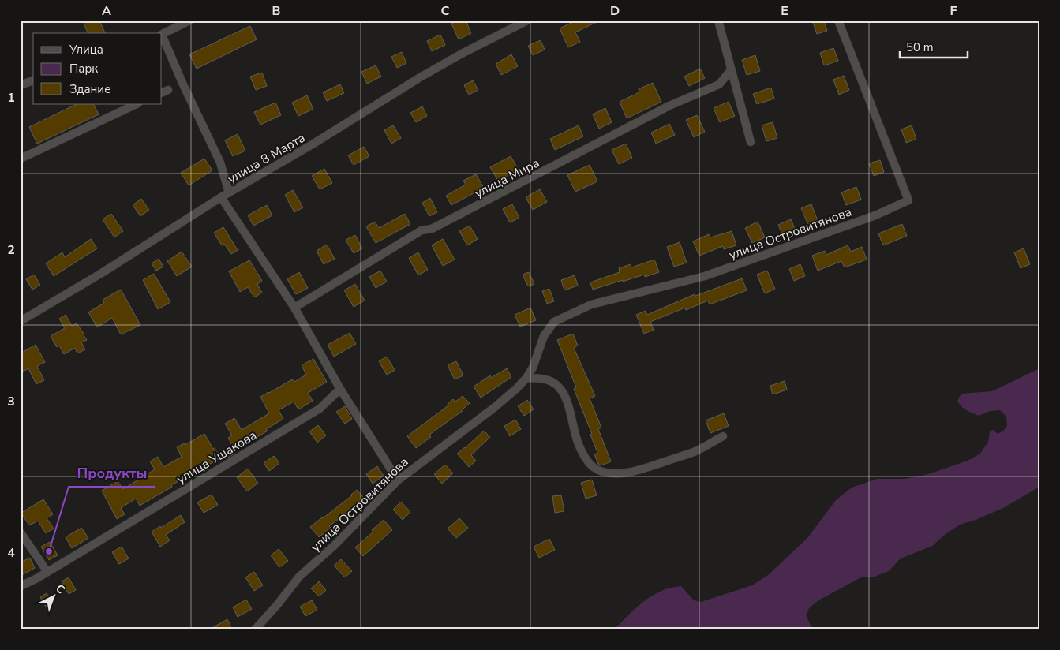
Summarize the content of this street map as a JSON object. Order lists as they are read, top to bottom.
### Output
{
  "streets": {
    "street": [
      "улица 8 Марта",
      "улица Мира",
      "улица Островитянова",
      "улица Ушакова"
    ]
  },
  "places": ["Продукты"],
  "legend": ["Улица", "Парк", "Здание"],
  "scale_bar": "50 m",
  "north": "top right",
  "grid": {
    "columns": [
      "A",
      "B",
      "C",
      "D",
      "E",
      "F"
    ],
    "rows": [
      "1",
      "2",
      "3",
      "4"
    ]
  }
}
